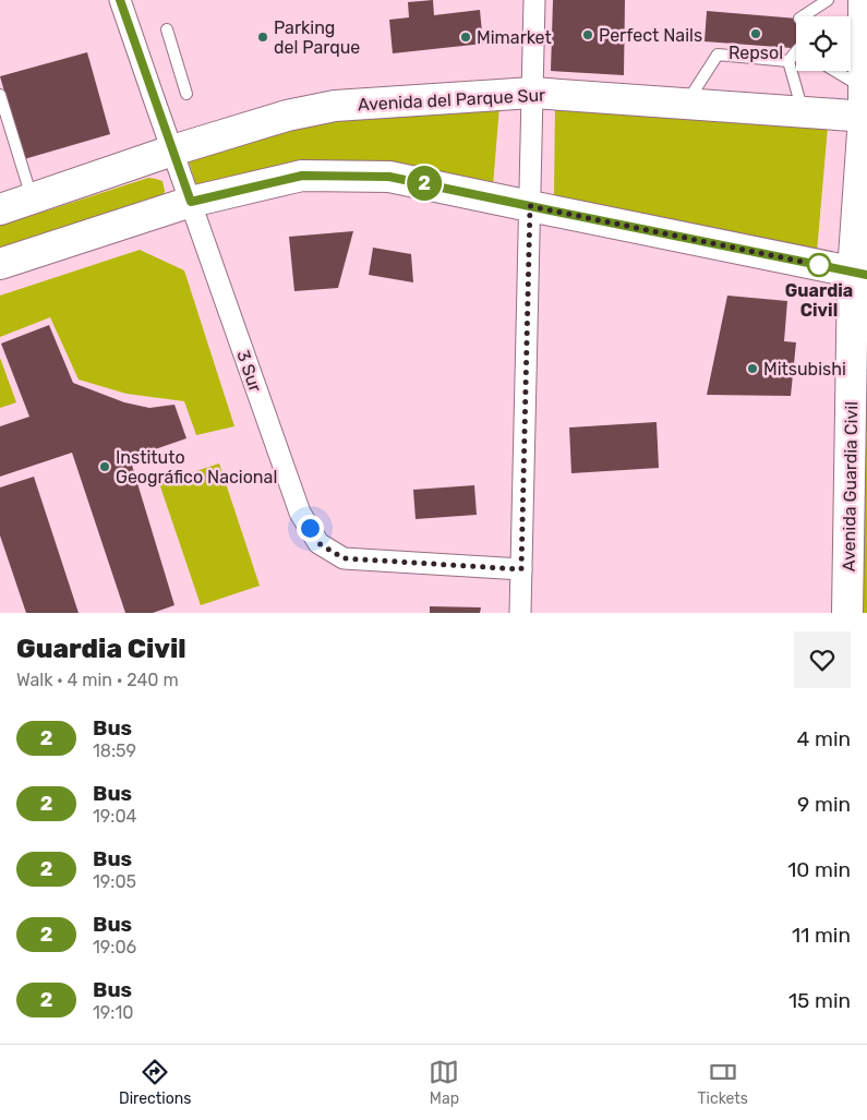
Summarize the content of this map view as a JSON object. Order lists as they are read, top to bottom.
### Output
{
  "streets": {
    "main road": ["Avenida del Parque Sur", "Avenida Guardia Civil"],
    "street": ["3 Sur"]
  },
  "crossings": [
    ["Avenida del Parque Sur", "3 Sur"],
    ["Avenida del Parque Sur", "Avenida Guardia Civil"]
  ],
  "places": [
    "Repsol",
    "Perfect Nails",
    "Parking del Parque",
    "Mimarket",
    "Guardia Civil",
    "Mitsubishi",
    "Instituto Geográfico Nacional"
  ],
  "lines": ["bus line 2"],
  "page": {
    "on_map": "2",
    "heading": ["Guardia Civil", "Walk · 4 min · 240 m"],
    "list": [
      {
        "mark": "2",
        "name": "Bus",
        "note": "18:59",
        "value": "4 min"
      },
      {
        "mark": "2",
        "name": "Bus",
        "note": "19:04",
        "value": "9 min"
      },
      {
        "mark": "2",
        "name": "Bus",
        "note": "19:05",
        "value": "10 min"
      },
      {
        "mark": "2",
        "name": "Bus",
        "note": "19:06",
        "value": "11 min"
      },
      {
        "mark": "2",
        "name": "Bus",
        "note": "19:10",
        "value": "15 min"
      }
    ],
    "tabs": ["Directions", "Map", "Tickets"]
  }
}
